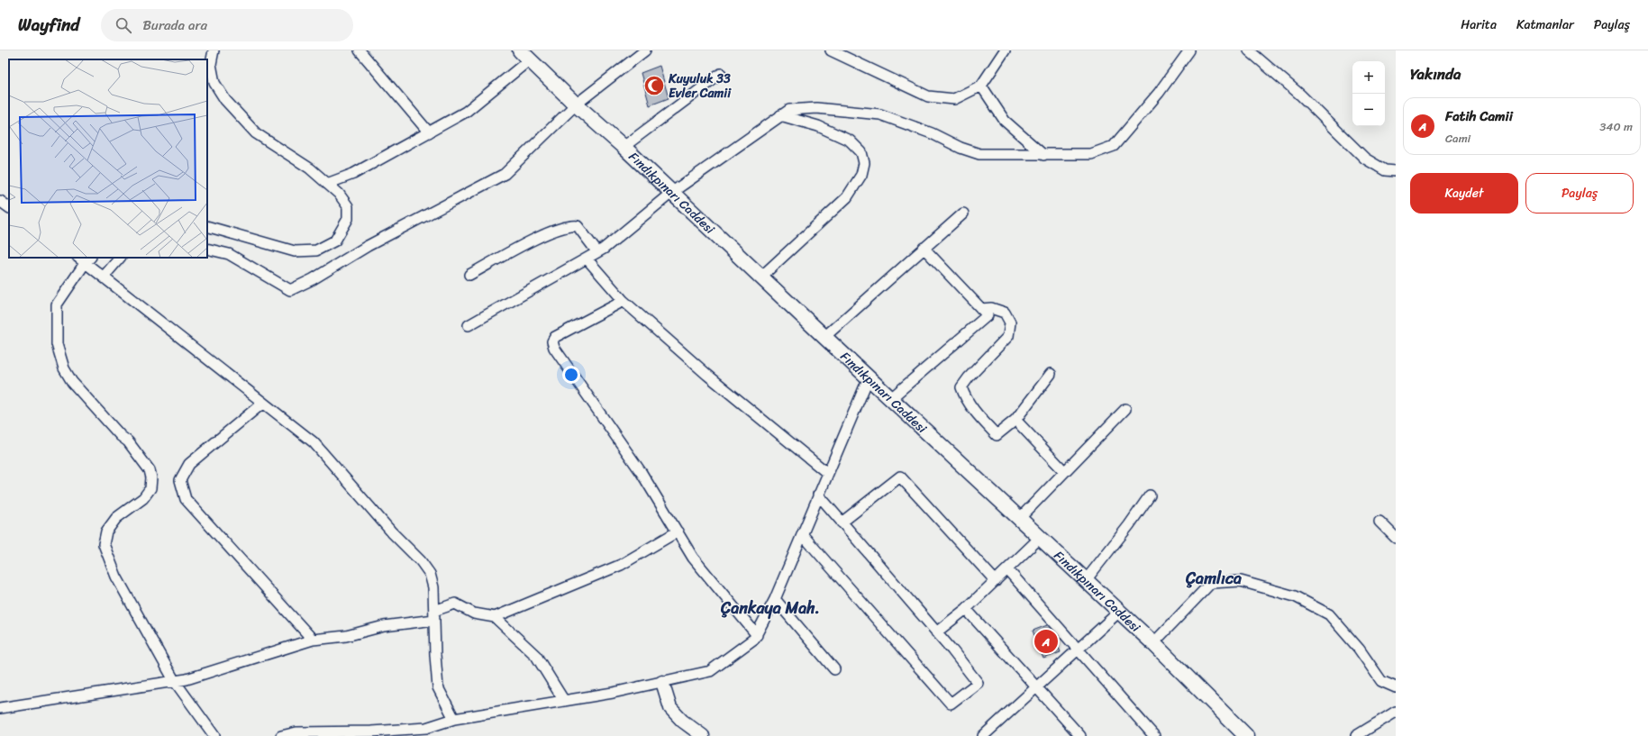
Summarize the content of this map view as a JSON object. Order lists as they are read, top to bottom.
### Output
{
  "streets": {
    "main road": ["Fındıkpınarı Caddesi"]
  },
  "districts": ["Çamlıca", "Çankaya Mah."],
  "places": {
    "mosque": ["Kuyuluk 33 Evler Camii"]
  },
  "page": {
    "header": "Wayfind",
    "search": "Burada ara",
    "nav": ["Harita", "Katmanlar", "Paylaş"],
    "heading": "Yakında",
    "map_buttons": ["+", "−"],
    "list": [
      {
        "mark": "A",
        "name": "Fatih Camii",
        "note": "Cami",
        "value": "340 m"
      }
    ],
    "buttons": ["Kaydet", "Paylaş"],
    "pins": "A"
  }
}
